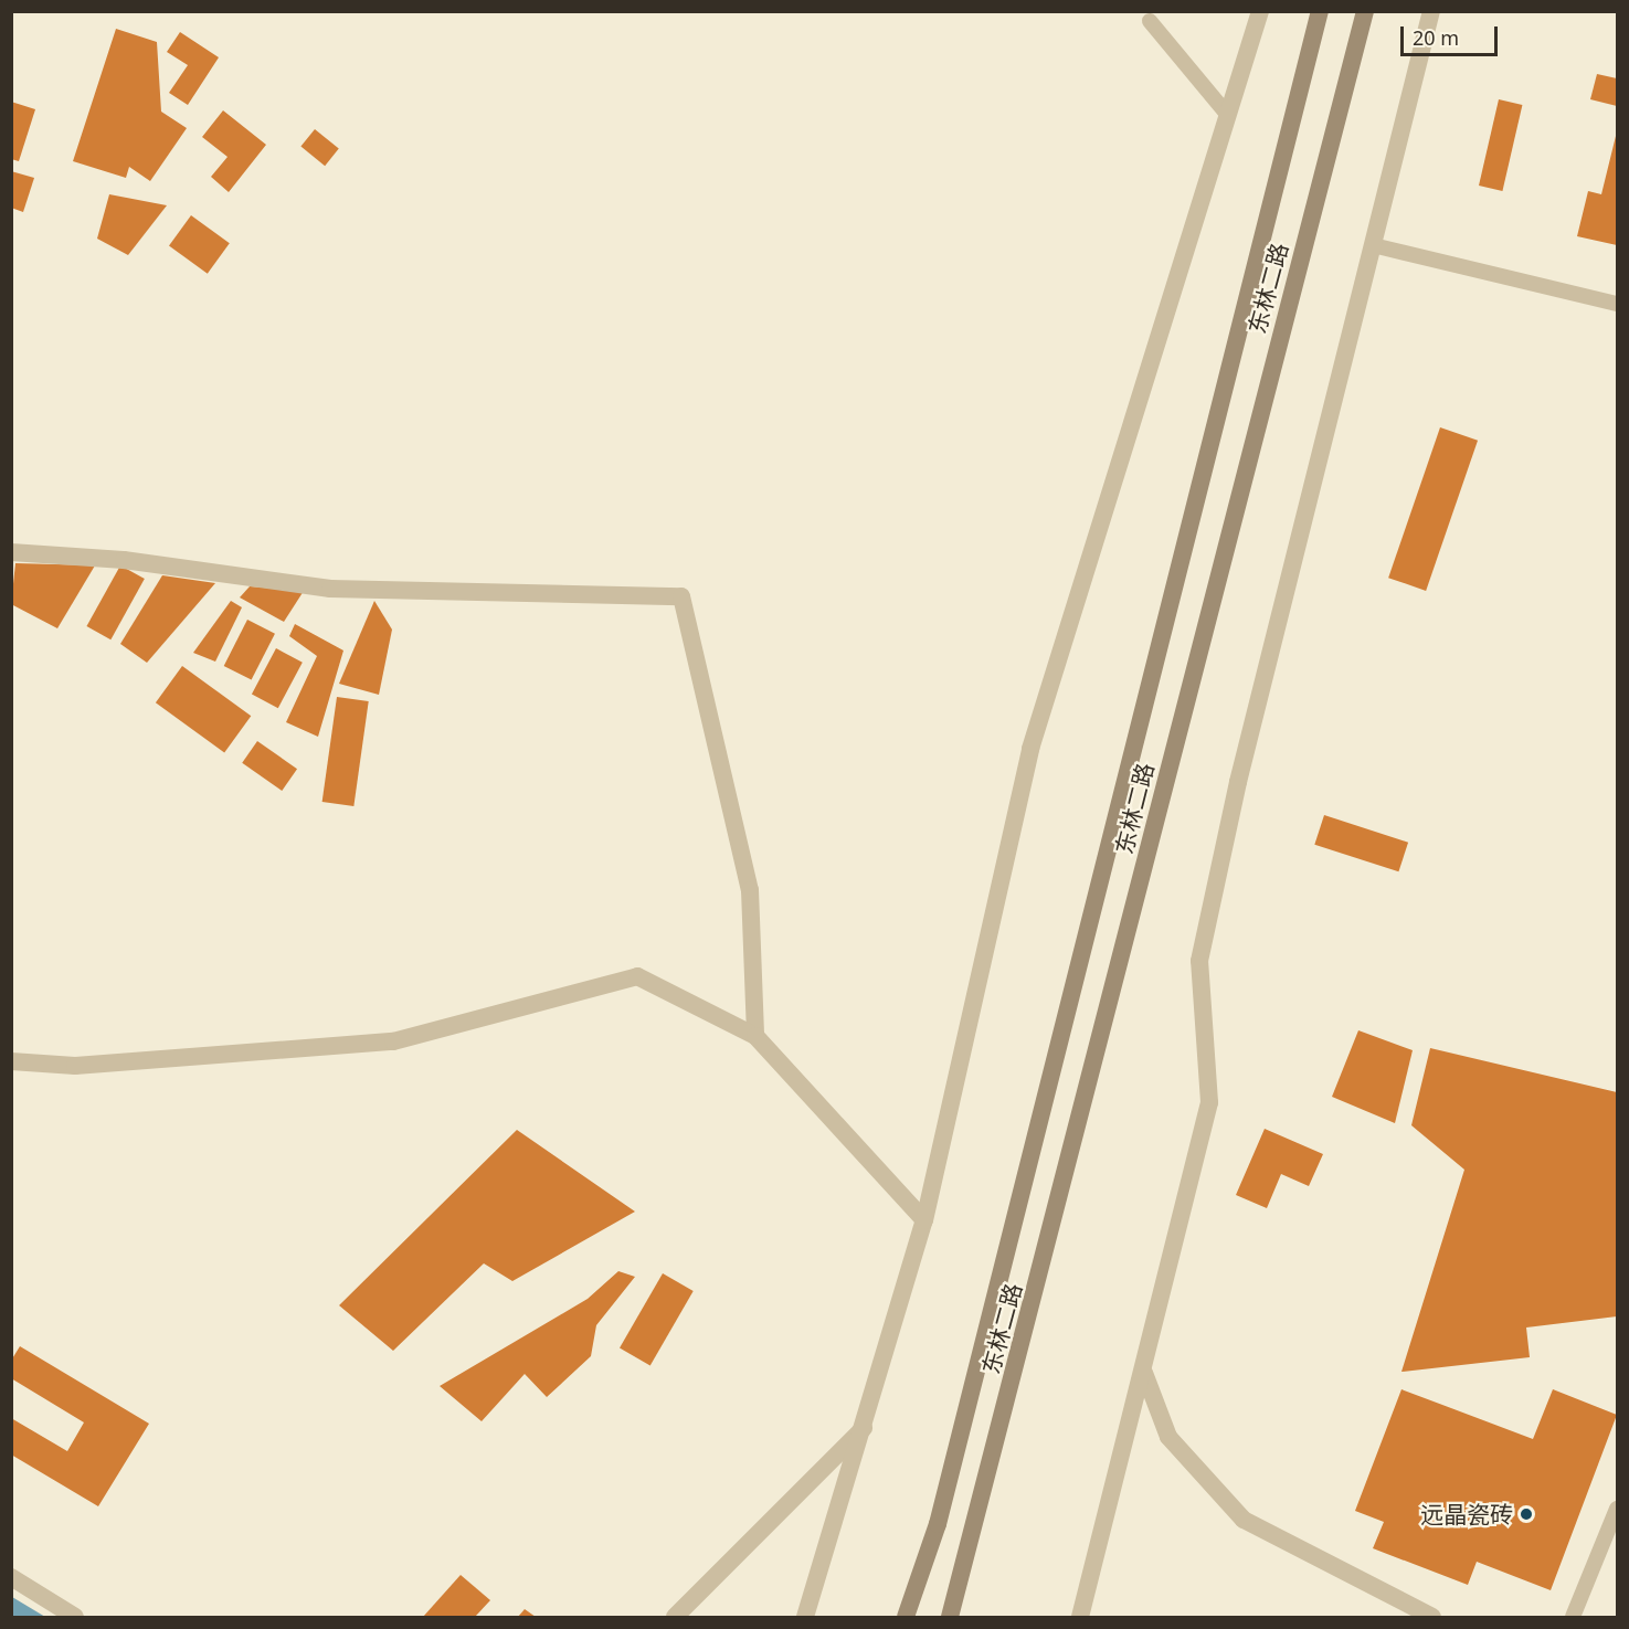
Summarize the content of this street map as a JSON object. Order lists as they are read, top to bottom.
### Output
{
  "streets": {
    "main road": ["东林二路"]
  },
  "places": ["远晶瓷砖"],
  "scale_bar": "20 m"
}
